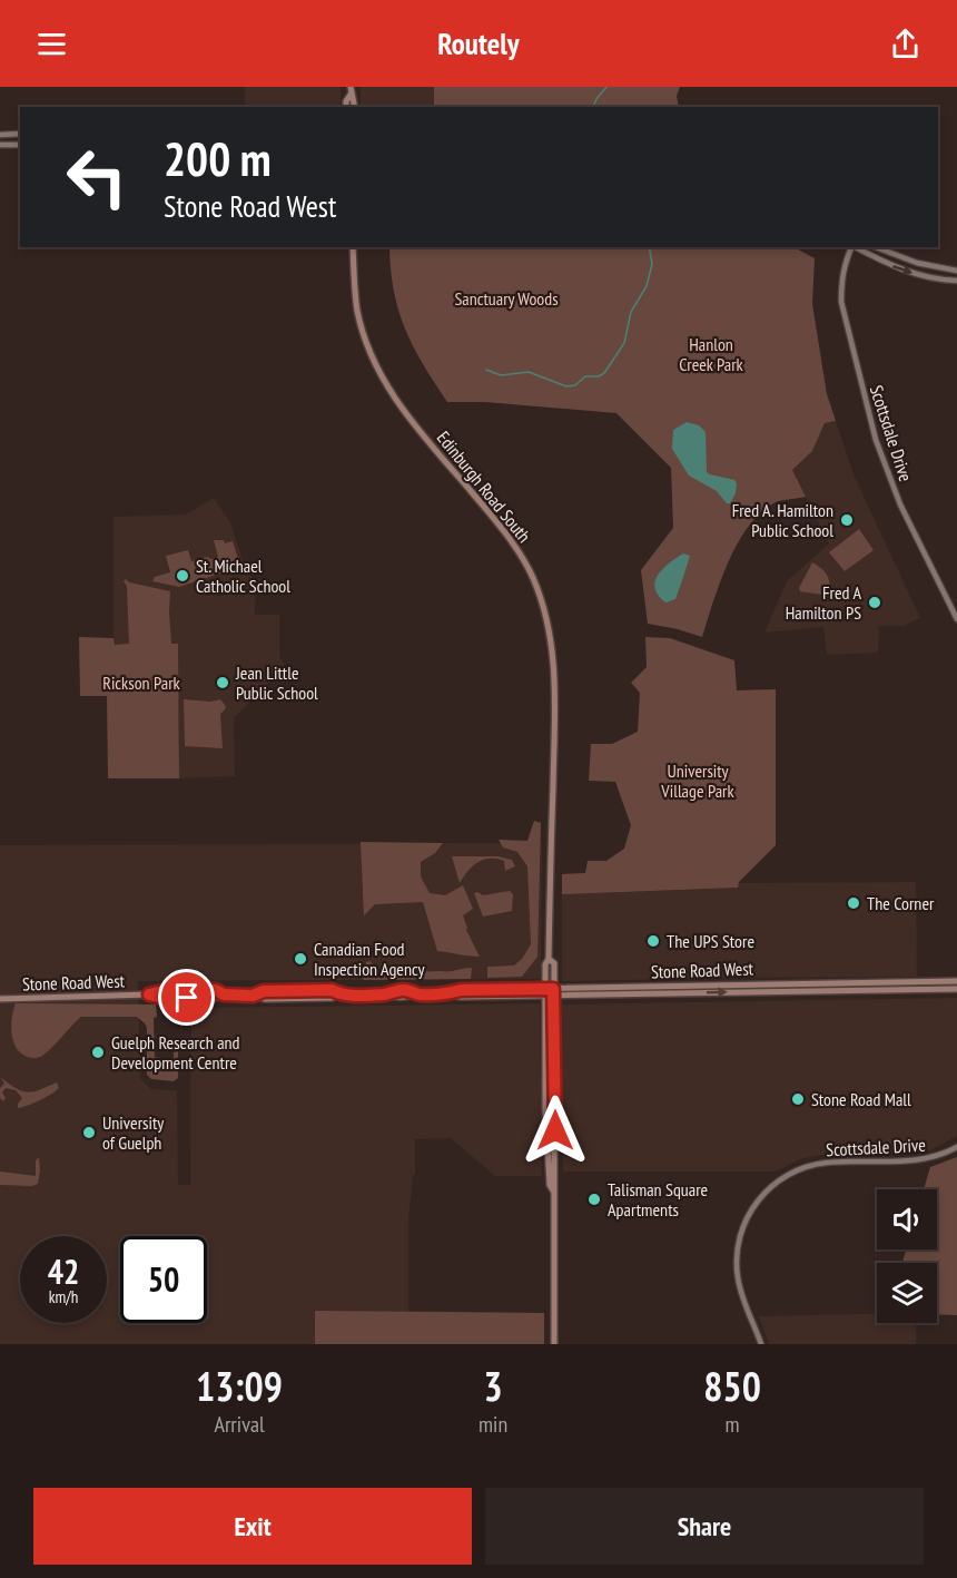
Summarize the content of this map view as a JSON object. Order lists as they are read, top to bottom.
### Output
{
  "streets": {
    "main road": ["Edinburgh Road South", "Stone Road West"],
    "street": ["Scottsdale Drive"]
  },
  "crossings": [
    ["Edinburgh Road South", "Stone Road West"]
  ],
  "parks": [
    "Sanctuary Woods",
    "Hanlon Creek Park",
    "Rickson Park",
    "University Village Park"
  ],
  "places": [
    "Fred A. Hamilton Public School",
    "St. Michael Catholic School",
    "Fred A Hamilton PS",
    "Jean Little Public School",
    "The Corner",
    "The UPS Store",
    "Canadian Food Inspection Agency",
    "Guelph Research and Development Centre",
    "Stone Road Mall",
    "University of Guelph",
    "Talisman Square Apartments"
  ],
  "page": {
    "header": "Routely",
    "turn": ["200 m", "Stone Road West"],
    "speed": "42 km/h",
    "limit": "50",
    "eta": [
      "13:09",
      "Arrival",
      "3",
      "min",
      "850",
      "m"
    ],
    "buttons": ["Exit", "Share"]
  }
}
